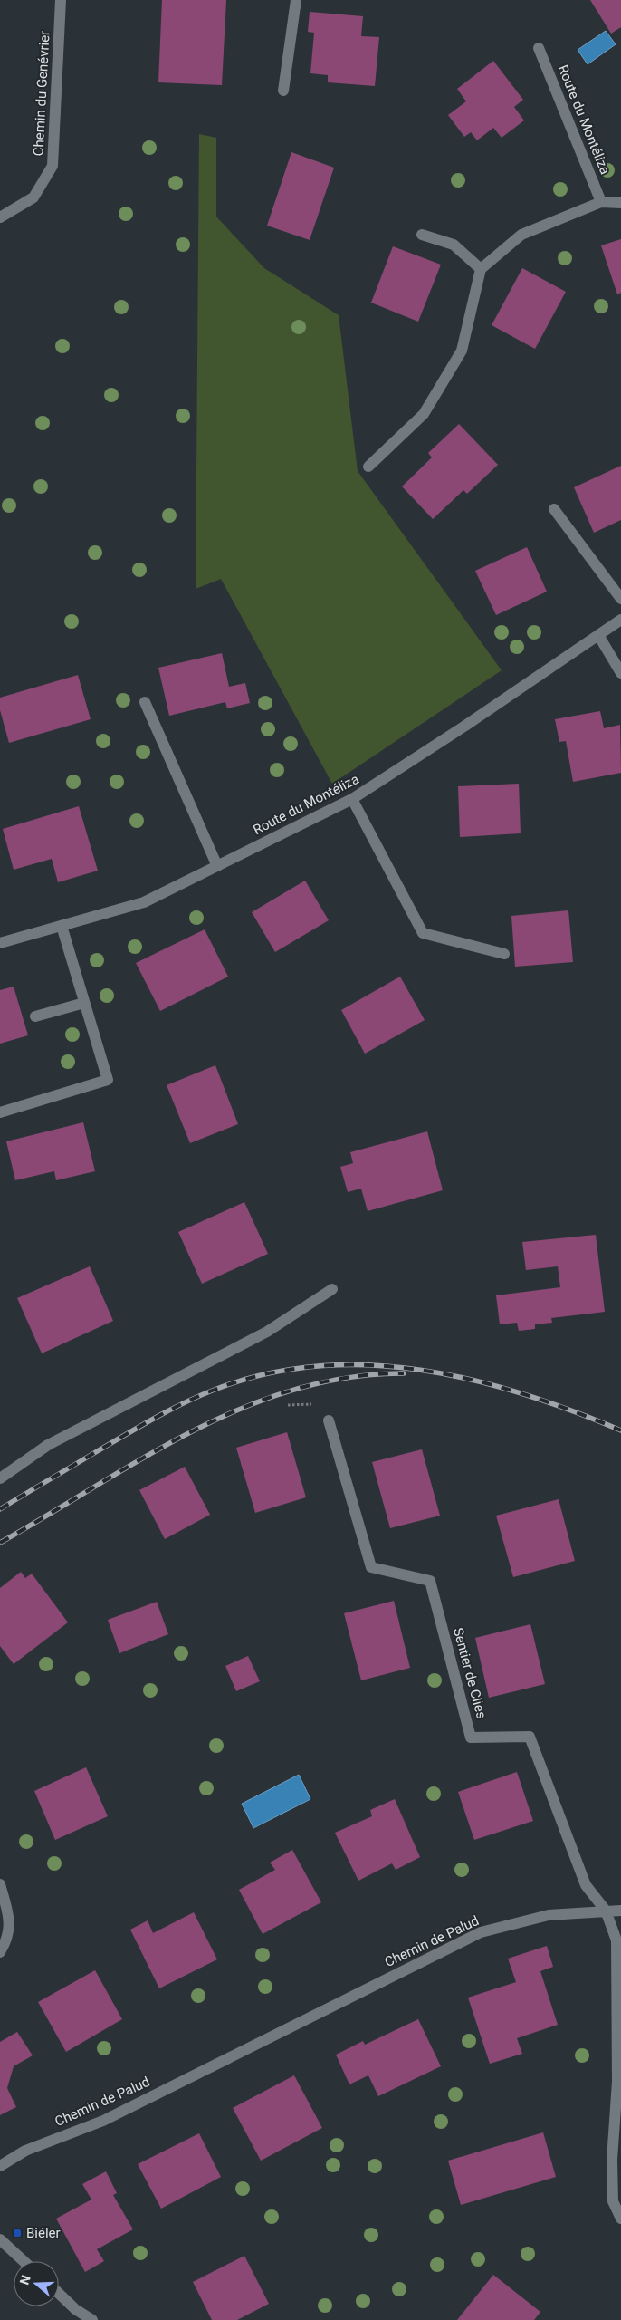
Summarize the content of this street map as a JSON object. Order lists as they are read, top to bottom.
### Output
{
  "streets": {
    "street": [
      "Chemin du Genévrier",
      "Route du Montéliza",
      "Sentier de Clies",
      "Chemin de Palud"
    ]
  },
  "crossings": [
    ["Sentier de Clies", "Chemin de Palud"]
  ],
  "places": {
    "transit": ["Biéler"]
  },
  "north": "left"
}
